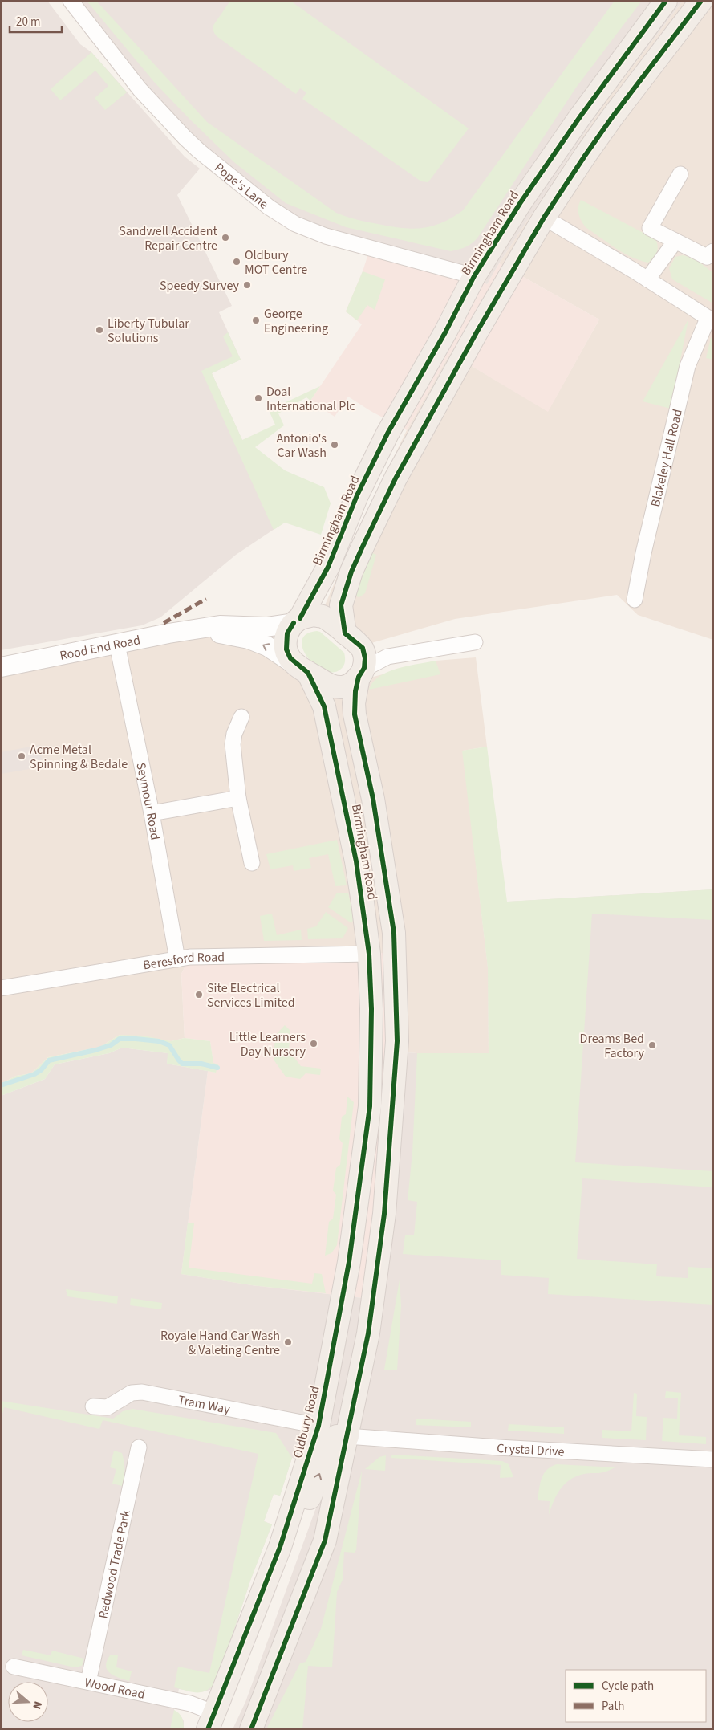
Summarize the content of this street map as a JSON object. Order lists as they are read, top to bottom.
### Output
{
  "streets": {
    "main road": ["Birmingham Road", "Oldbury Road"],
    "street": [
      "Pope's Lane",
      "Blakeley Hall Road",
      "Rood End Road",
      "Seymour Road",
      "Beresford Road",
      "Tram Way",
      "Crystal Drive",
      "Redwood Trade Park",
      "Wood Road"
    ]
  },
  "crossings": [
    ["Pope's Lane", "Birmingham Road"],
    ["Birmingham Road", "Blakeley Hall Road"],
    ["Birmingham Road", "Rood End Road"],
    ["Birmingham Road", "Beresford Road"],
    ["Birmingham Road", "Oldbury Road"],
    ["Birmingham Road", "Crystal Drive"],
    ["Rood End Road", "Seymour Road"],
    ["Seymour Road", "Beresford Road"],
    ["Tram Way", "Oldbury Road"],
    ["Oldbury Road", "Wood Road"],
    ["Redwood Trade Park", "Wood Road"]
  ],
  "places": [
    "Sandwell Accident Repair Centre",
    "Oldbury MOT Centre",
    "Speedy Survey",
    "George Engineering",
    "Liberty Tubular Solutions",
    "Doal International Plc",
    "Antonio's Car Wash",
    "Acme Metal Spinning & Bedale",
    "Site Electrical Services Limited",
    "Little Learners Day Nursery",
    "Dreams Bed Factory",
    "Royale Hand Car Wash & Valeting Centre"
  ],
  "legend": ["Cycle path", "Path"],
  "scale_bar": "20 m",
  "north": "right"
}
